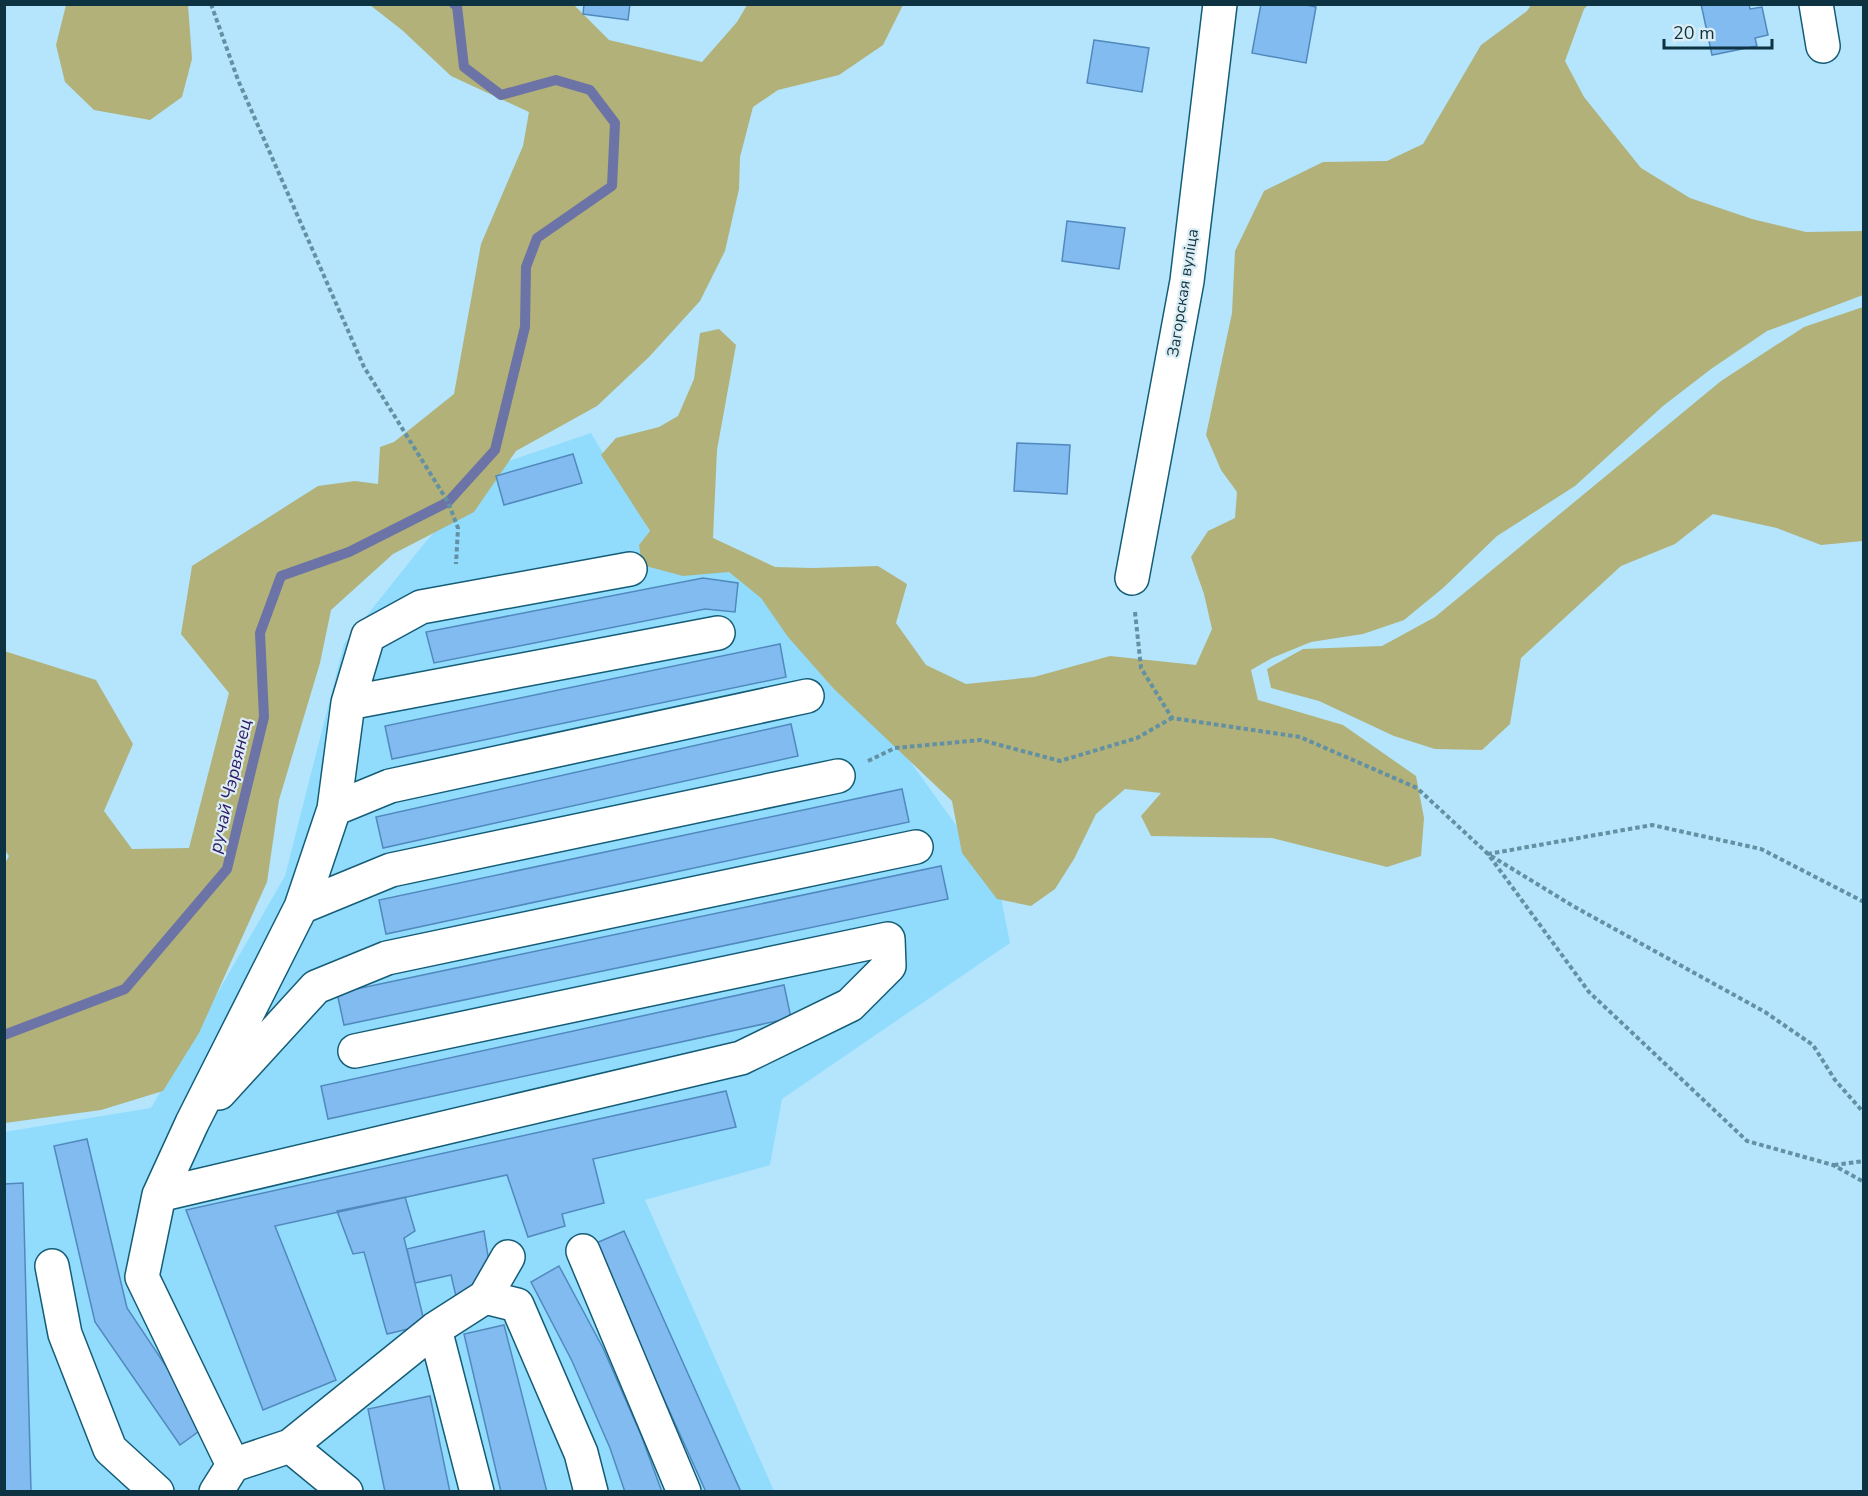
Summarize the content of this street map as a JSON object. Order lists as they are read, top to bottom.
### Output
{
  "streets": {
    "street": ["Загорская вуліца"]
  },
  "water": ["ручай Чэрвянец"],
  "scale_bar": "20 m"
}
